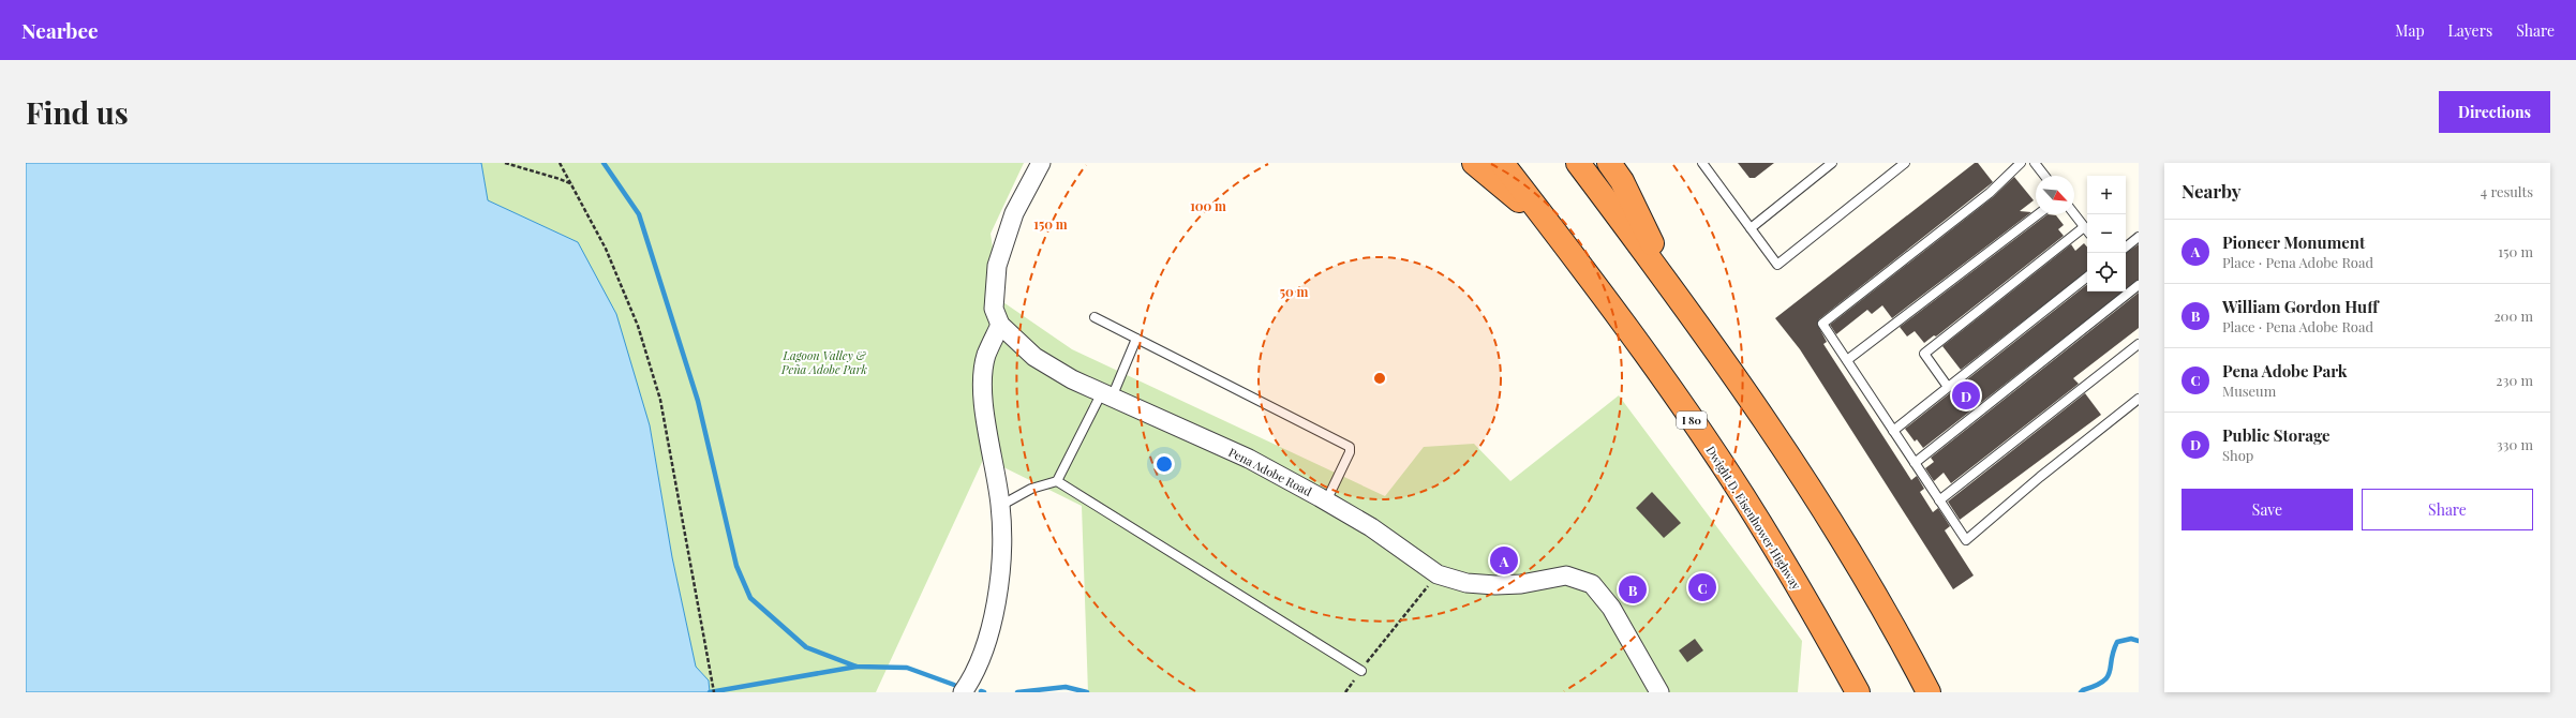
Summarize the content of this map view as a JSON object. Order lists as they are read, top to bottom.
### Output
{
  "streets": {
    "highway": ["I 80", "Dwight D. Eisenhower Highway"],
    "street": ["Pena Adobe Road"]
  },
  "parks": ["Lagoon Valley & Peña Adobe Park"],
  "north": "bottom right",
  "page": {
    "header": "Nearbee",
    "nav": ["Map", "Layers", "Share"],
    "buttons": [
      "Directions",
      ["Save", "Share"]
    ],
    "title": "Find us",
    "heading": ["Nearby", "4 results"],
    "map_buttons": ["+", "−"],
    "list": [
      {
        "mark": "A",
        "name": "Pioneer Monument",
        "note": "Place · Pena Adobe Road",
        "value": "150 m"
      },
      {
        "mark": "B",
        "name": "William Gordon Huff",
        "note": "Place · Pena Adobe Road",
        "value": "200 m"
      },
      {
        "mark": "C",
        "name": "Pena Adobe Park",
        "note": "Museum",
        "value": "230 m"
      },
      {
        "mark": "D",
        "name": "Public Storage",
        "note": "Shop",
        "value": "330 m"
      }
    ],
    "pins": [
      "D",
      "A",
      "C",
      "B"
    ]
  },
  "rings": ["100 m", "150 m", "50 m"]
}
